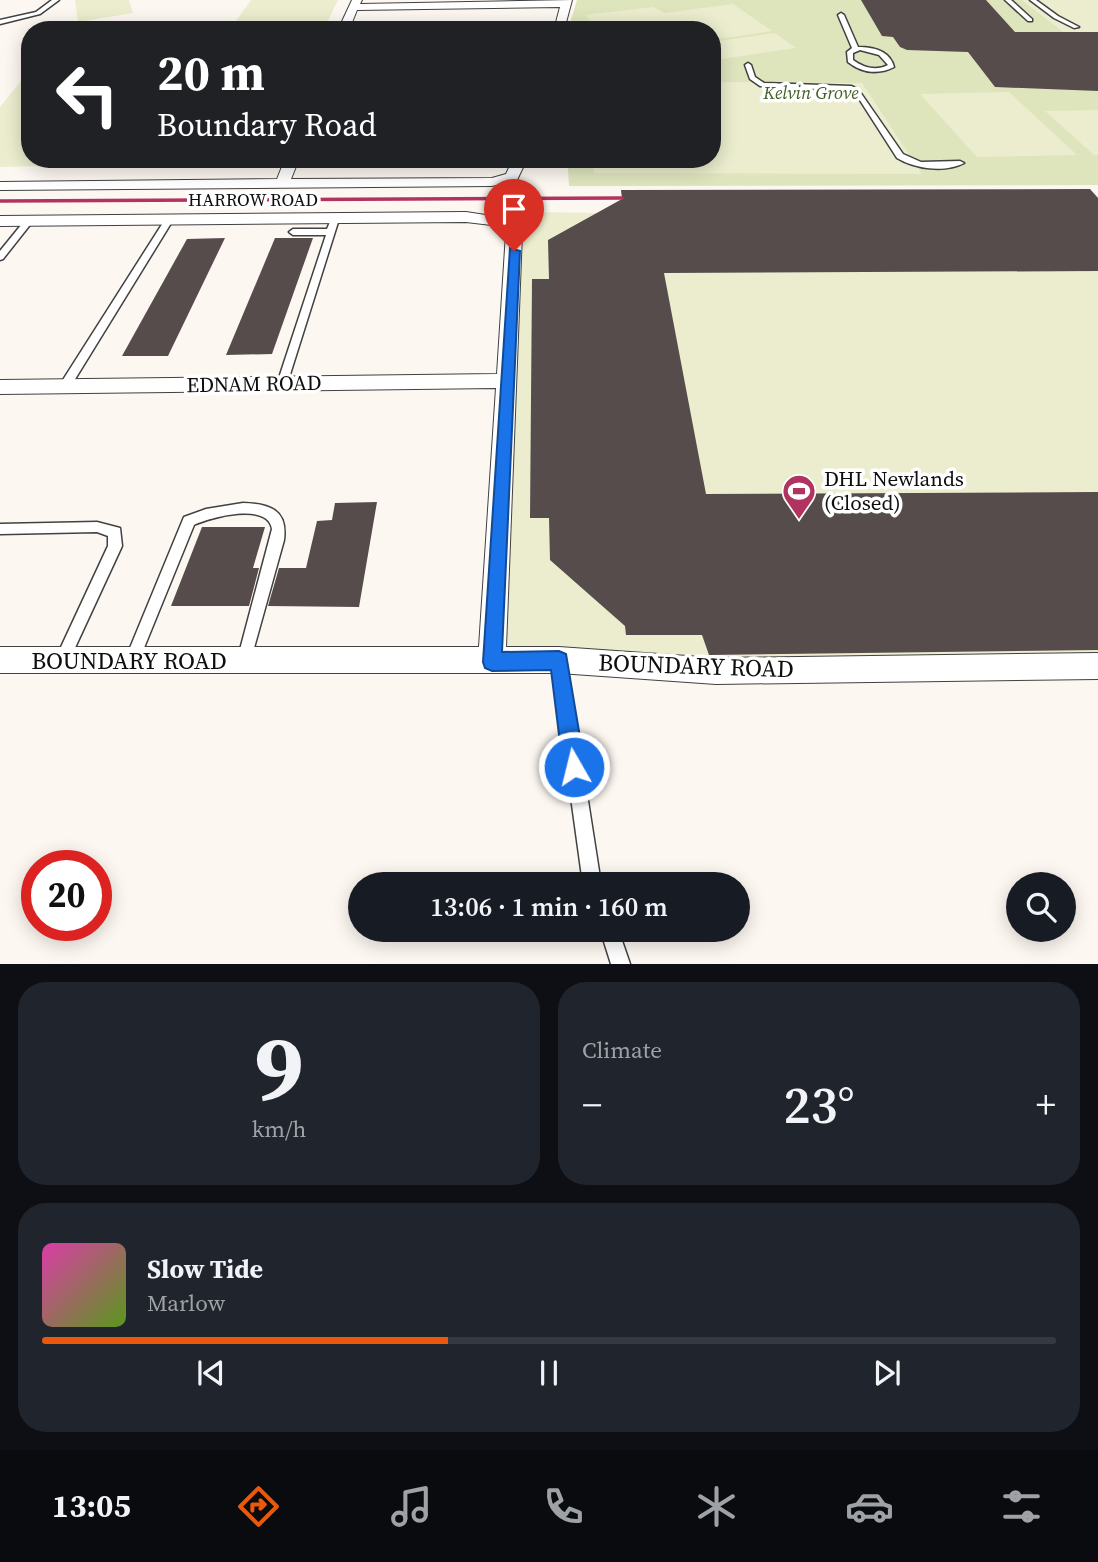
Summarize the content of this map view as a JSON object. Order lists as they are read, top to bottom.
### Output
{
  "streets": {
    "street": ["HARROW ROAD", "EDNAM ROAD", "BOUNDARY ROAD"]
  },
  "crossings": [
    ["HARROW ROAD", "EDNAM ROAD"]
  ],
  "parks": ["Kelvin Grove"],
  "places": {
    "sports": ["DHL Newlands (Closed)"]
  },
  "page": {
    "turn": ["20 m", "Boundary Road"],
    "limit": "20",
    "trip": "13:06 · 1 min · 160 m",
    "tile": [
      ["9", "km/h"],
      "Climate"
    ],
    "heat": ["−", "23°", "+"],
    "song": ["Slow Tide", "Marlow"],
    "tabs": "13:05"
  }
}
